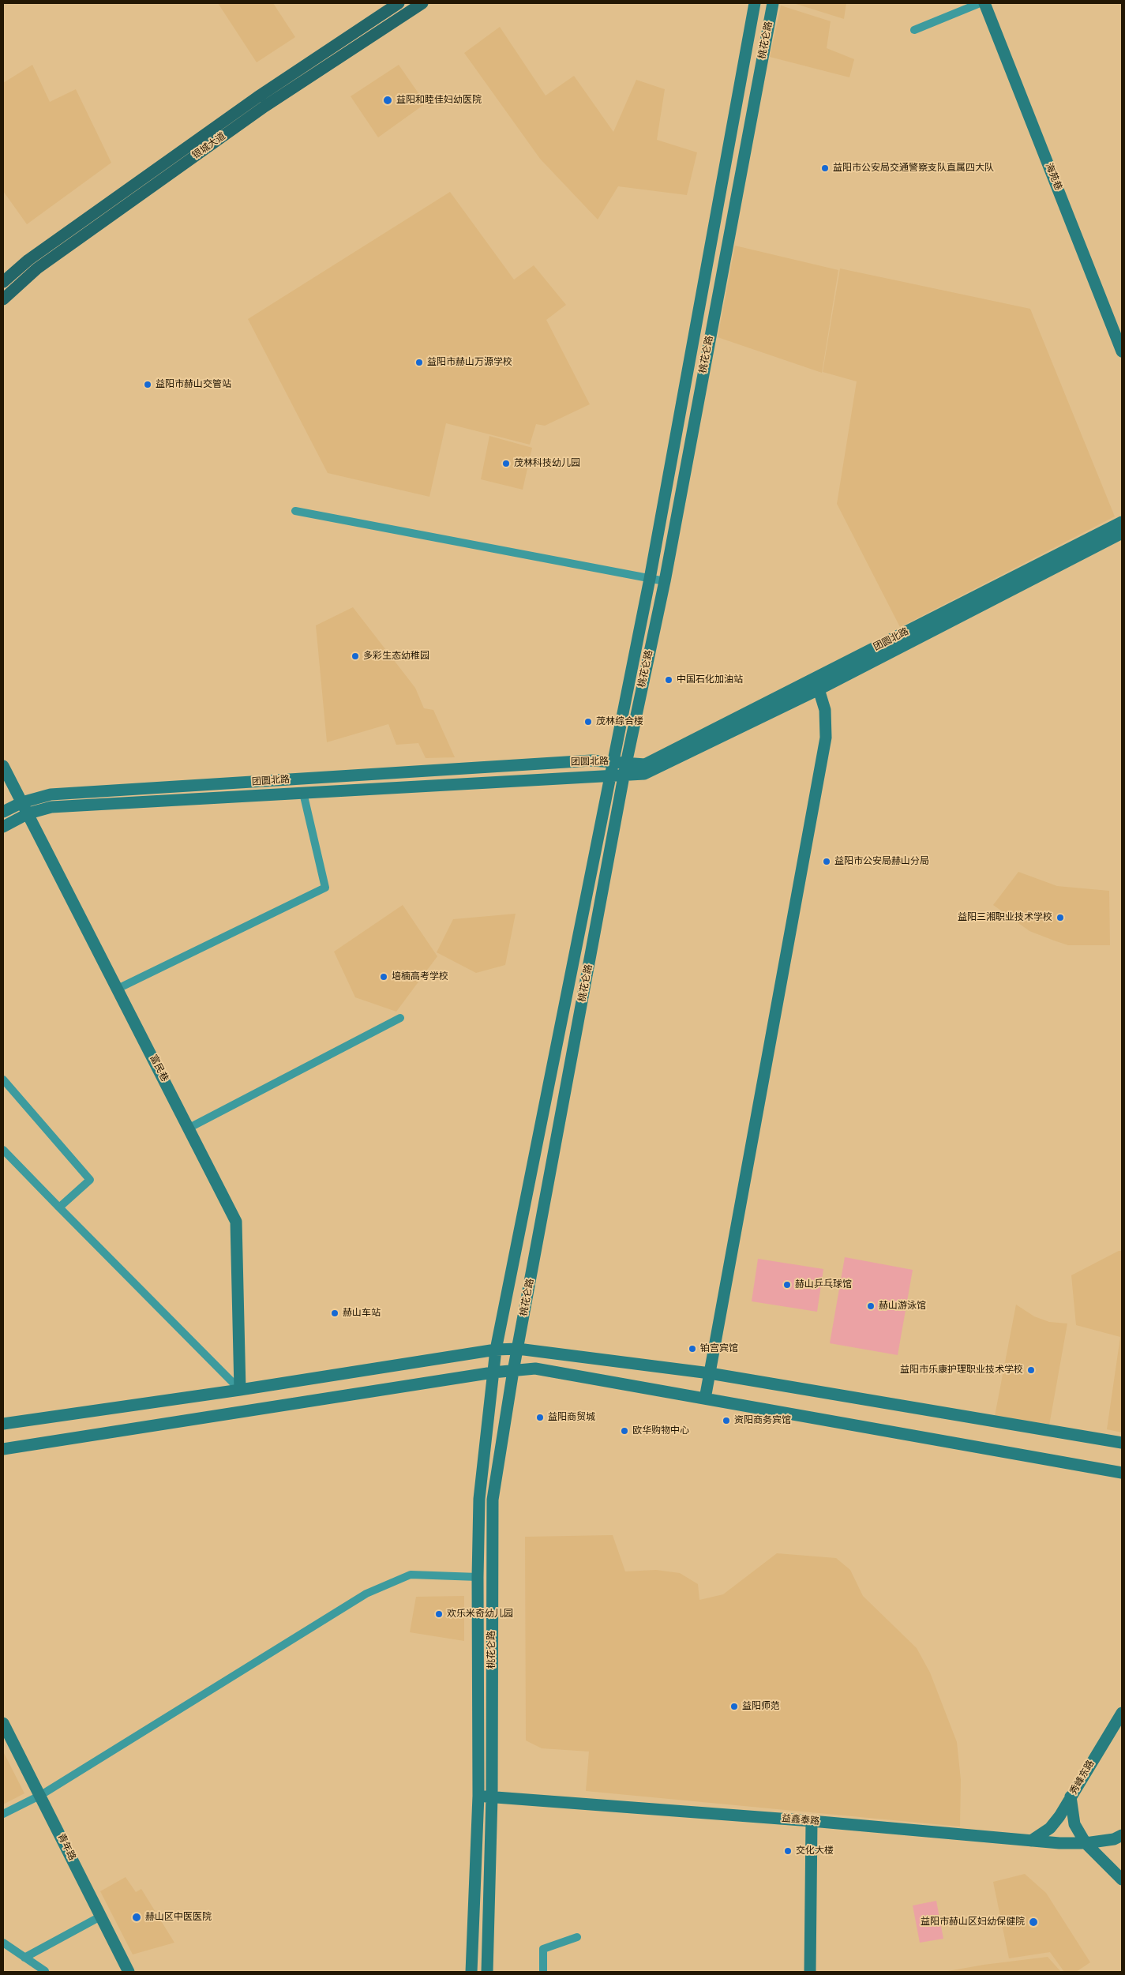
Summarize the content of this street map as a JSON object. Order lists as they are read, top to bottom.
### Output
{
  "streets": {
    "main road": [
      "桃花仑路",
      "银城大道",
      "海苑巷",
      "团圆北路",
      "富民巷",
      "秀峰东路",
      "益鑫泰路",
      "青年路"
    ]
  },
  "crossings": [
    ["桃花仑路", "团圆北路"],
    ["桃花仑路", "益鑫泰路"],
    ["团圆北路", "富民巷"],
    ["秀峰东路", "益鑫泰路"]
  ],
  "places": [
    "益阳和睦佳妇幼医院",
    "益阳市公安局交通警察支队直属四大队",
    "益阳市赫山万源学校",
    "益阳市赫山交管站",
    "茂林科技幼儿园",
    "多彩生态幼稚园",
    "中国石化加油站",
    "茂林综合楼",
    "益阳市公安局赫山分局",
    "益阳三湘职业技术学校",
    "培楠高考学校",
    "赫山乒乓球馆",
    "赫山游泳馆",
    "赫山车站",
    "铂宫宾馆",
    "益阳市乐康护理职业技术学校",
    "益阳商贸城",
    "资阳商务宾馆",
    "欧华购物中心",
    "欢乐米奇幼儿园",
    "益阳师范",
    "交化大楼",
    "赫山区中医医院",
    "益阳市赫山区妇幼保健院"
  ]
}
